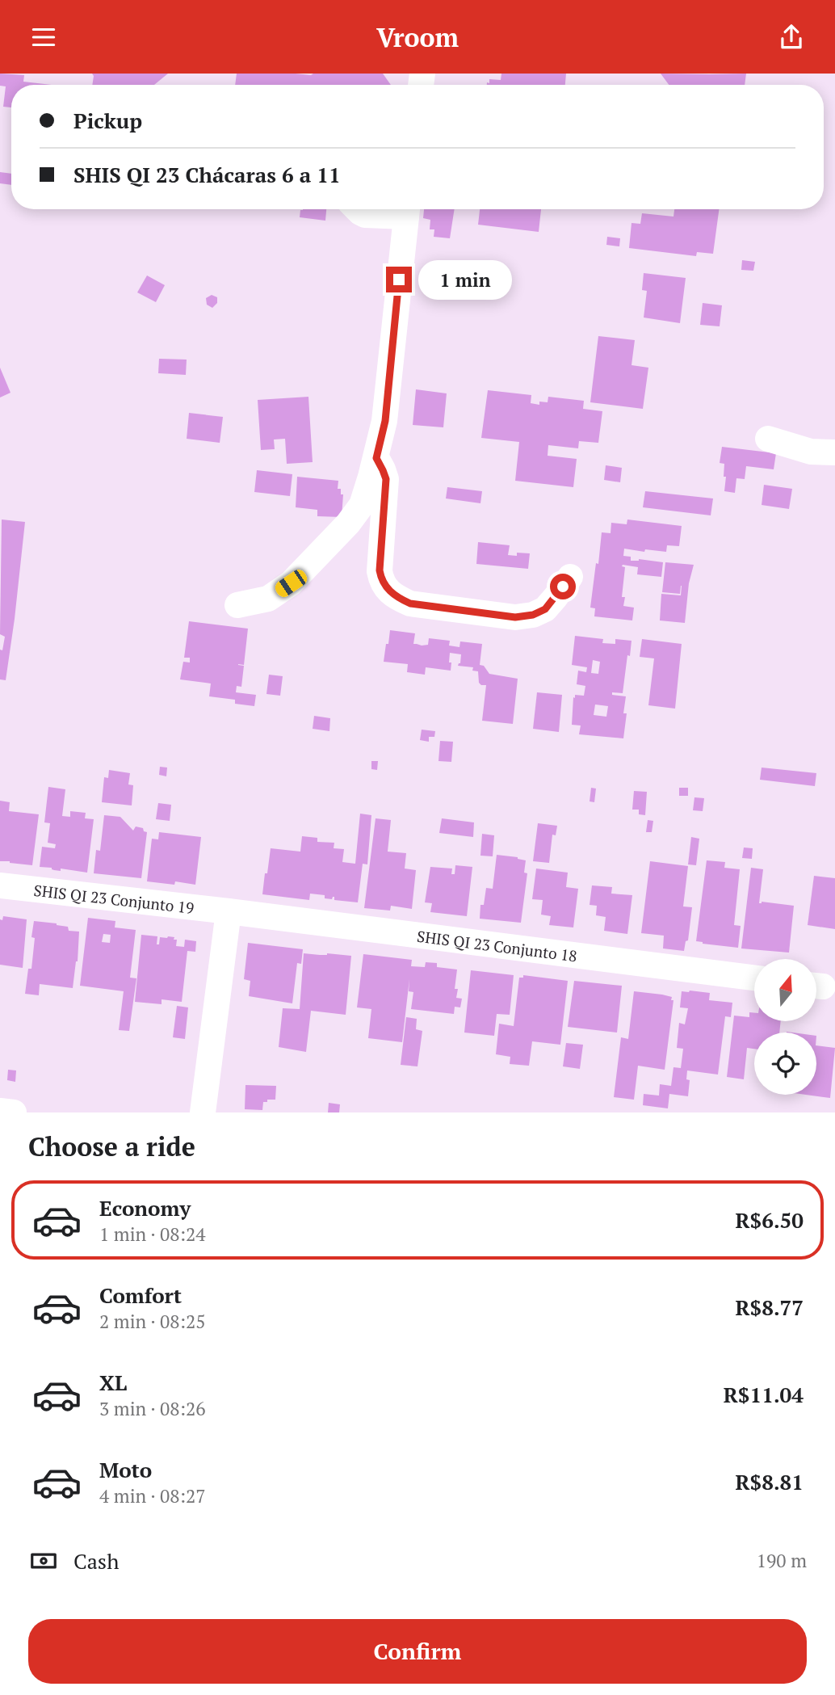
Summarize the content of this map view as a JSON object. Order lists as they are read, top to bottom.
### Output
{
  "streets": {
    "street": ["SHIS QI 23 Conjunto 19", "SHIS QI 23 Conjunto 18"]
  },
  "crossings": [
    ["SHIS QI 23 Conjunto 19", "SHIS QI 23 Conjunto 18"]
  ],
  "north": "top",
  "page": {
    "header": "Vroom",
    "banner": ["Pickup", "SHIS QI 23 Chácaras 6 a 11"],
    "bubble": "1 min",
    "heading": "Choose a ride",
    "list": [
      {
        "name": "Economy",
        "note": "1 min · 08:24",
        "value": "R$6.50"
      },
      {
        "name": "Comfort",
        "note": "2 min · 08:25",
        "value": "R$8.77"
      },
      {
        "name": "XL",
        "note": "3 min · 08:26",
        "value": "R$11.04"
      },
      {
        "name": "Moto",
        "note": "4 min · 08:27",
        "value": "R$8.81"
      }
    ],
    "pay": ["Cash", "190 m"],
    "buttons": "Confirm"
  }
}
